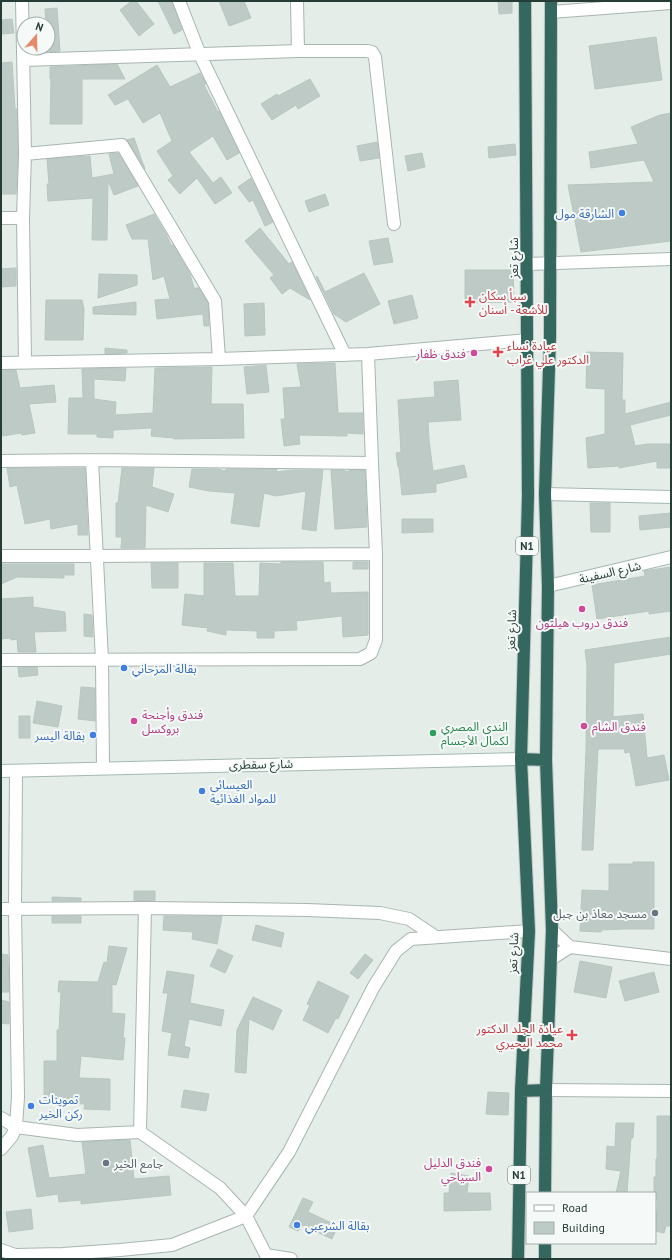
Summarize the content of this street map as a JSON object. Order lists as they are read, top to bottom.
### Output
{
  "streets": {
    "highway": ["شارع تعز", "N1"],
    "street": ["شارع السفينة", "شارع سقطرى"]
  },
  "crossings": [
    ["شارع تعز", "شارع سقطرى"],
    ["N1", "شارع السفينة"]
  ],
  "places": {
    "other": [
      "الشارقة مول",
      "فندق ظفار",
      "فندق دروب هيلتون",
      "بقالة المزحاني",
      "فندق وأجنحة بروكسل",
      "فندق الشام",
      "الندي المصري لكمال الأجسام",
      "بقالة اليسر",
      "العيسائي للمواد الغذائية",
      "مسجد معاذ بن جبل",
      "تموينات ركن الخير",
      "جامع الخير",
      "فندق الدليل السياحي",
      "بقالة الشرعبي"
    ],
    "health": ["سبأ سكان للأشعة - أسنان", "عيادة نساء الدكتور علي غراب", "عيادة الجلد الدكتور محمد اليحيري"]
  },
  "legend": ["Road", "Building"],
  "north": "top"
}
